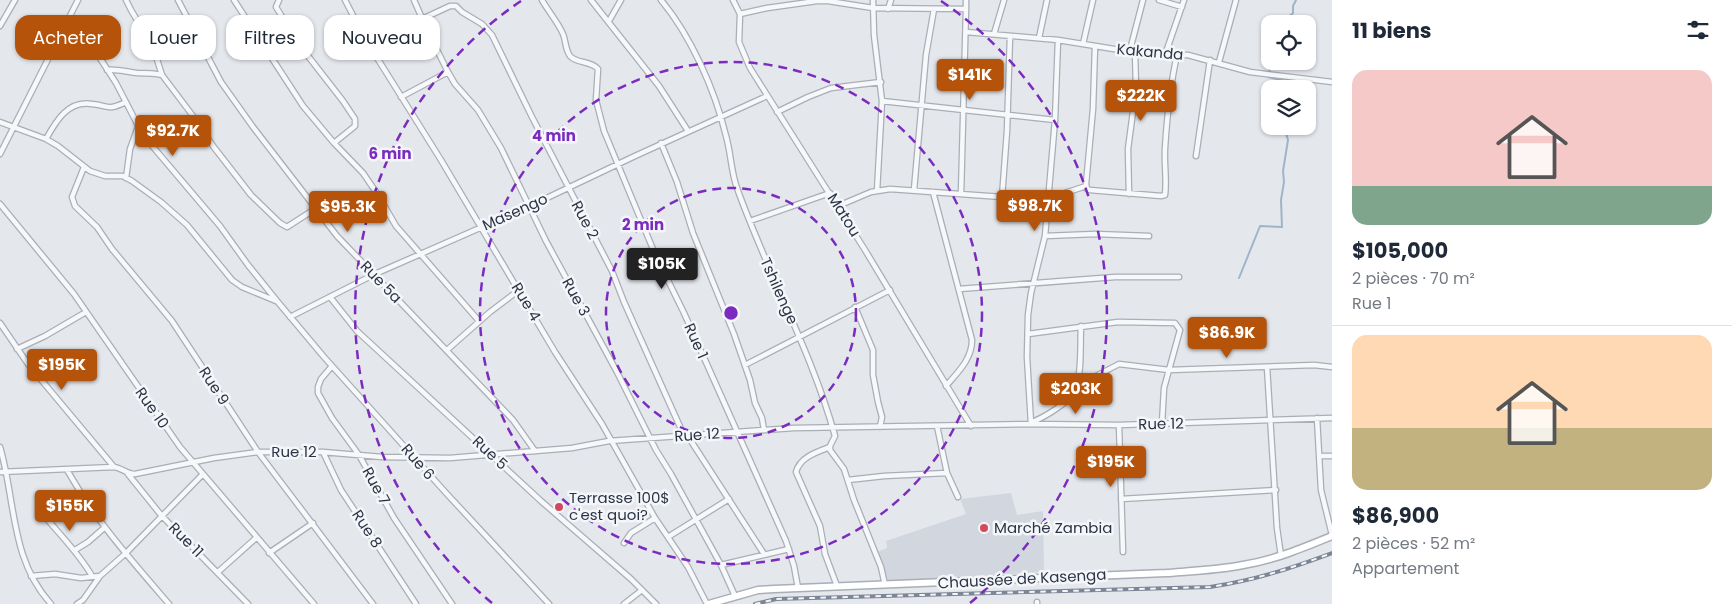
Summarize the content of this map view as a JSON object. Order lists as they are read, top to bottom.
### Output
{
  "streets": {
    "main road": ["Chaussée de Kasenga"],
    "street": [
      "Kakanda",
      "Masengo",
      "Matou",
      "Rue 2",
      "Rue 5a",
      "Tshilenge",
      "Rue 3",
      "Rue 4",
      "Rue 1",
      "Rue 9",
      "Rue 10",
      "Rue 12",
      "Rue 5",
      "Rue 6",
      "Rue 7",
      "Rue 8",
      "Rue 11"
    ]
  },
  "crossings": [
    ["Masengo", "Matou"],
    ["Masengo", "Rue 2"],
    ["Masengo", "Rue 5a"],
    ["Masengo", "Tshilenge"],
    ["Masengo", "Rue 3"],
    ["Masengo", "Rue 4"],
    ["Masengo", "Rue 1"],
    ["Masengo", "Rue 5"],
    ["Masengo", "Rue 6"],
    ["Matou", "Rue 12"],
    ["Rue 2", "Rue 12"],
    ["Rue 5a", "Rue 12"],
    ["Tshilenge", "Rue 12"],
    ["Rue 3", "Rue 12"],
    ["Rue 3", "Chaussée de Kasenga"],
    ["Rue 4", "Rue 12"],
    ["Rue 4", "Chaussée de Kasenga"],
    ["Rue 1", "Rue 12"],
    ["Rue 1", "Chaussée de Kasenga"],
    ["Rue 9", "Rue 12"],
    ["Rue 10", "Rue 12"],
    ["Rue 12", "Rue 5"],
    ["Rue 12", "Rue 6"],
    ["Rue 12", "Rue 7"],
    ["Rue 12", "Rue 8"],
    ["Rue 12", "Rue 11"],
    ["Rue 6", "Rue 7"]
  ],
  "places": ["Terrasse 100$ c'est quoi?", "Marché Zambia"],
  "page": {
    "heading": "11 biens",
    "chip": [
      "Acheter",
      "Louer",
      "Filtres",
      "Nouveau"
    ],
    "price": [
      "$141K",
      "$222K",
      "$92.7K",
      "$98.7K",
      "$95.3K",
      "$105K",
      "$86.9K",
      "$195K",
      "$203K",
      "$195K",
      "$155K"
    ],
    "list": [
      {
        "name": "$105,000",
        "note": "2 pièces · 70 m² · Rue 1"
      },
      {
        "name": "$86,900",
        "note": "2 pièces · 52 m² · Appartement"
      }
    ]
  },
  "rings": ["4 min", "6 min", "2 min"]
}
